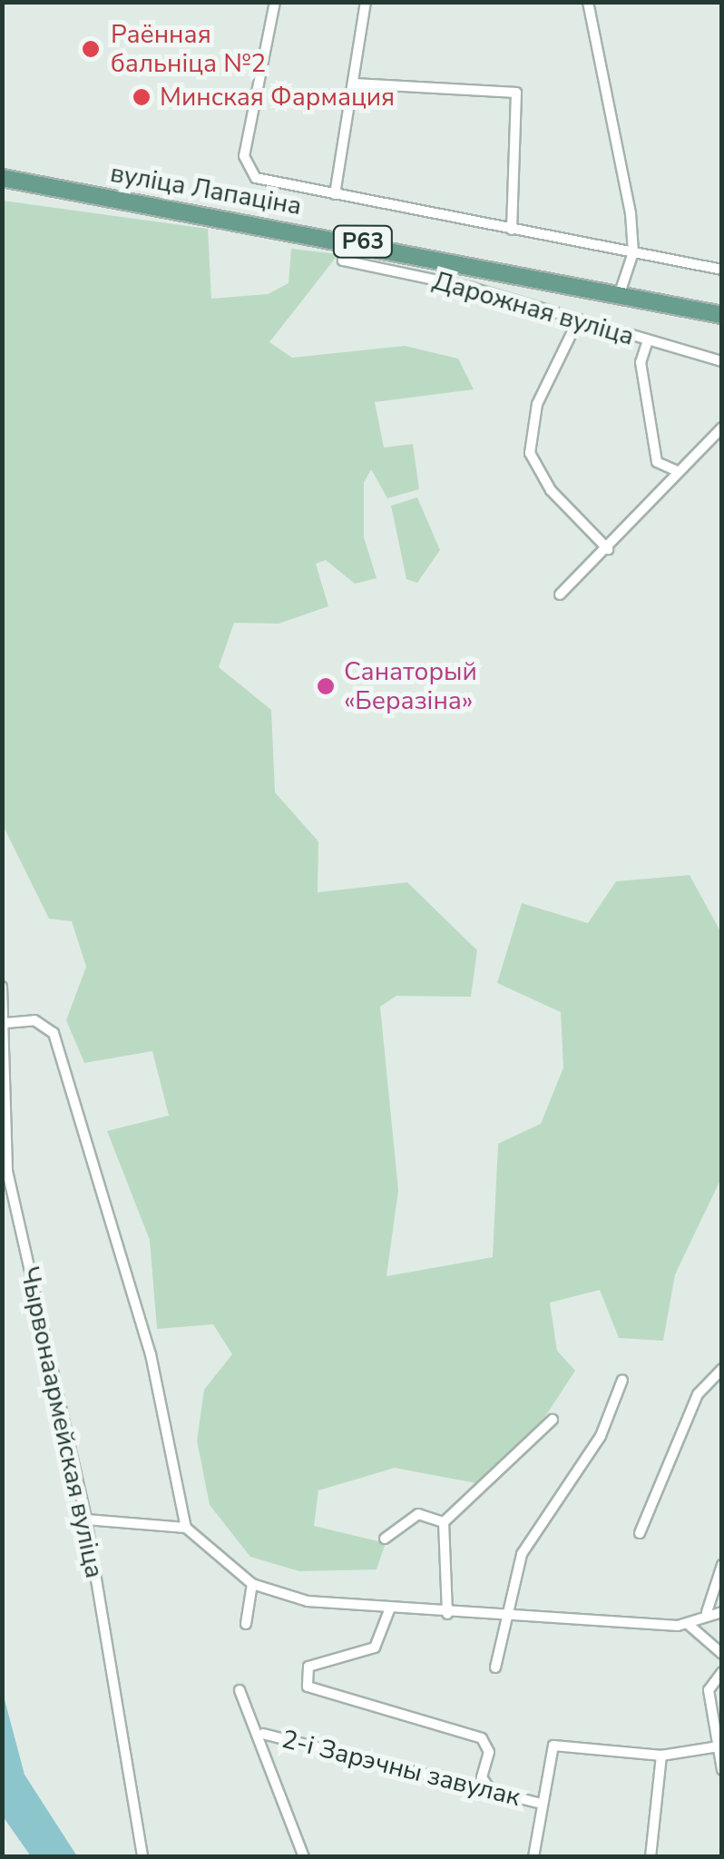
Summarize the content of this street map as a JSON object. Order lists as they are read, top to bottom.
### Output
{
  "streets": {
    "main road": ["вуліца Лапаціна", "Р63"],
    "street": ["Дарожная вуліца", "Чырвонаармейская вуліца", "2-і Зарэчны завулак"]
  },
  "crossings": [
    ["вуліца Лапаціна", "Дарожная вуліца"]
  ],
  "places": ["Раённая бальніца №2", "Минская Фармация", "Санаторый «Беразіна»"]
}
